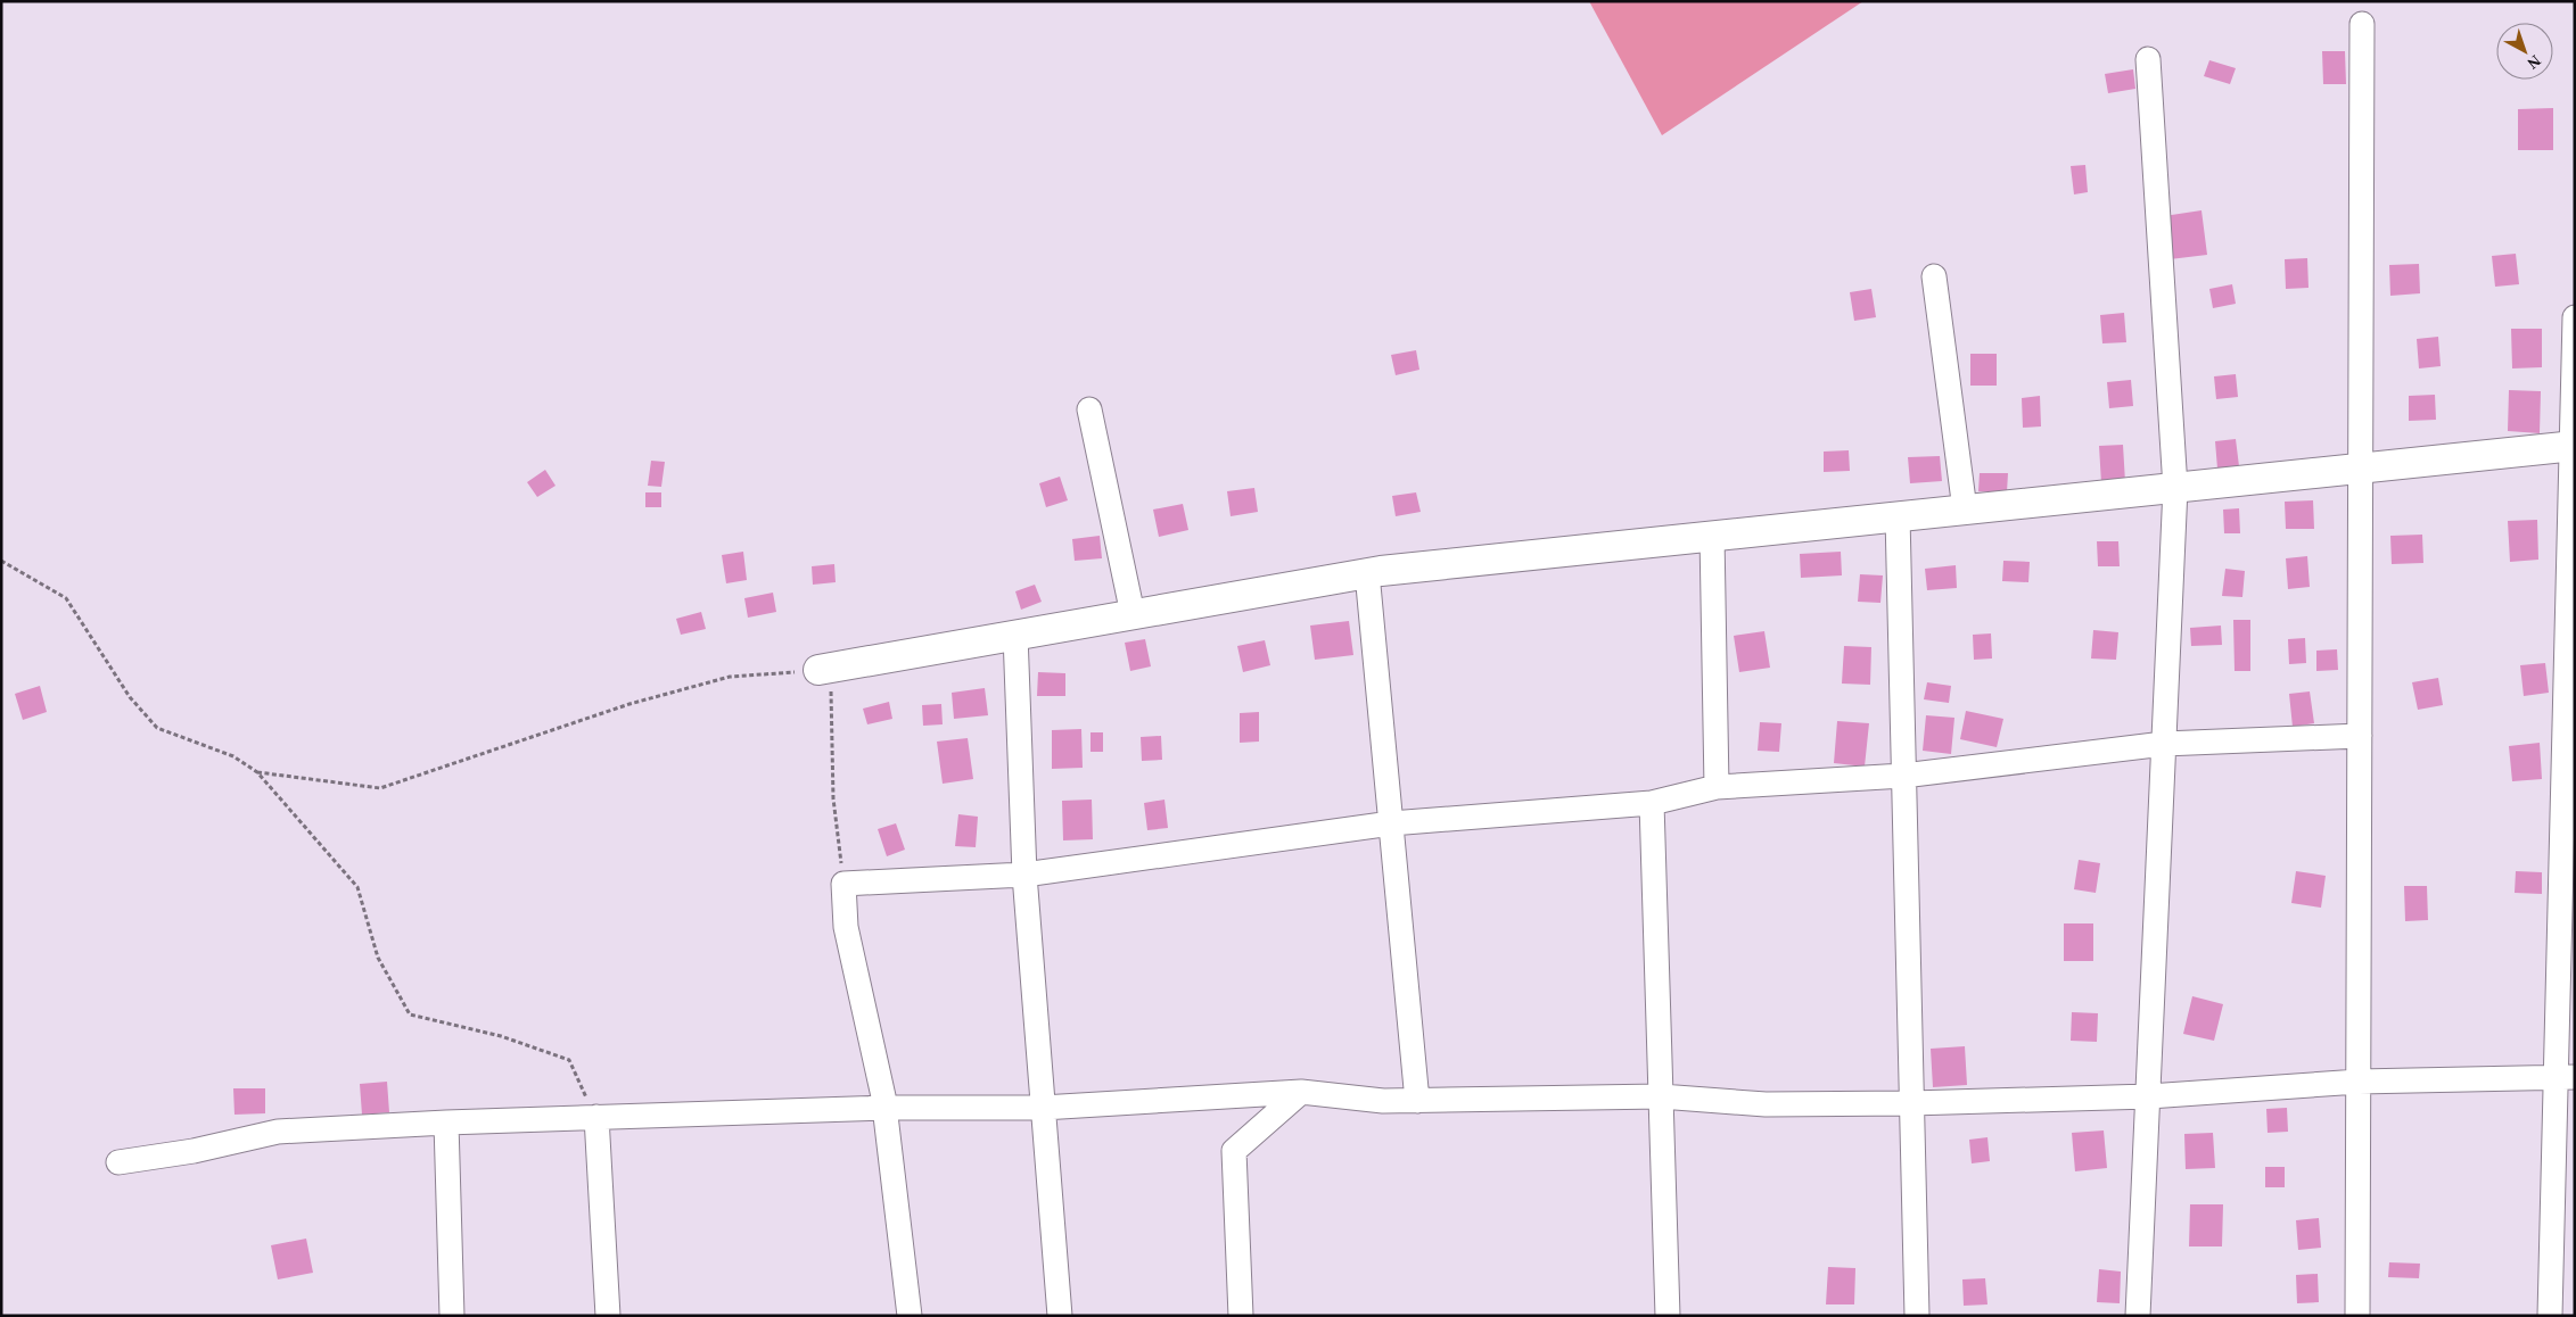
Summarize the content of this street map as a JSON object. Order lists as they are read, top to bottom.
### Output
{
  "north": "bottom right"
}
